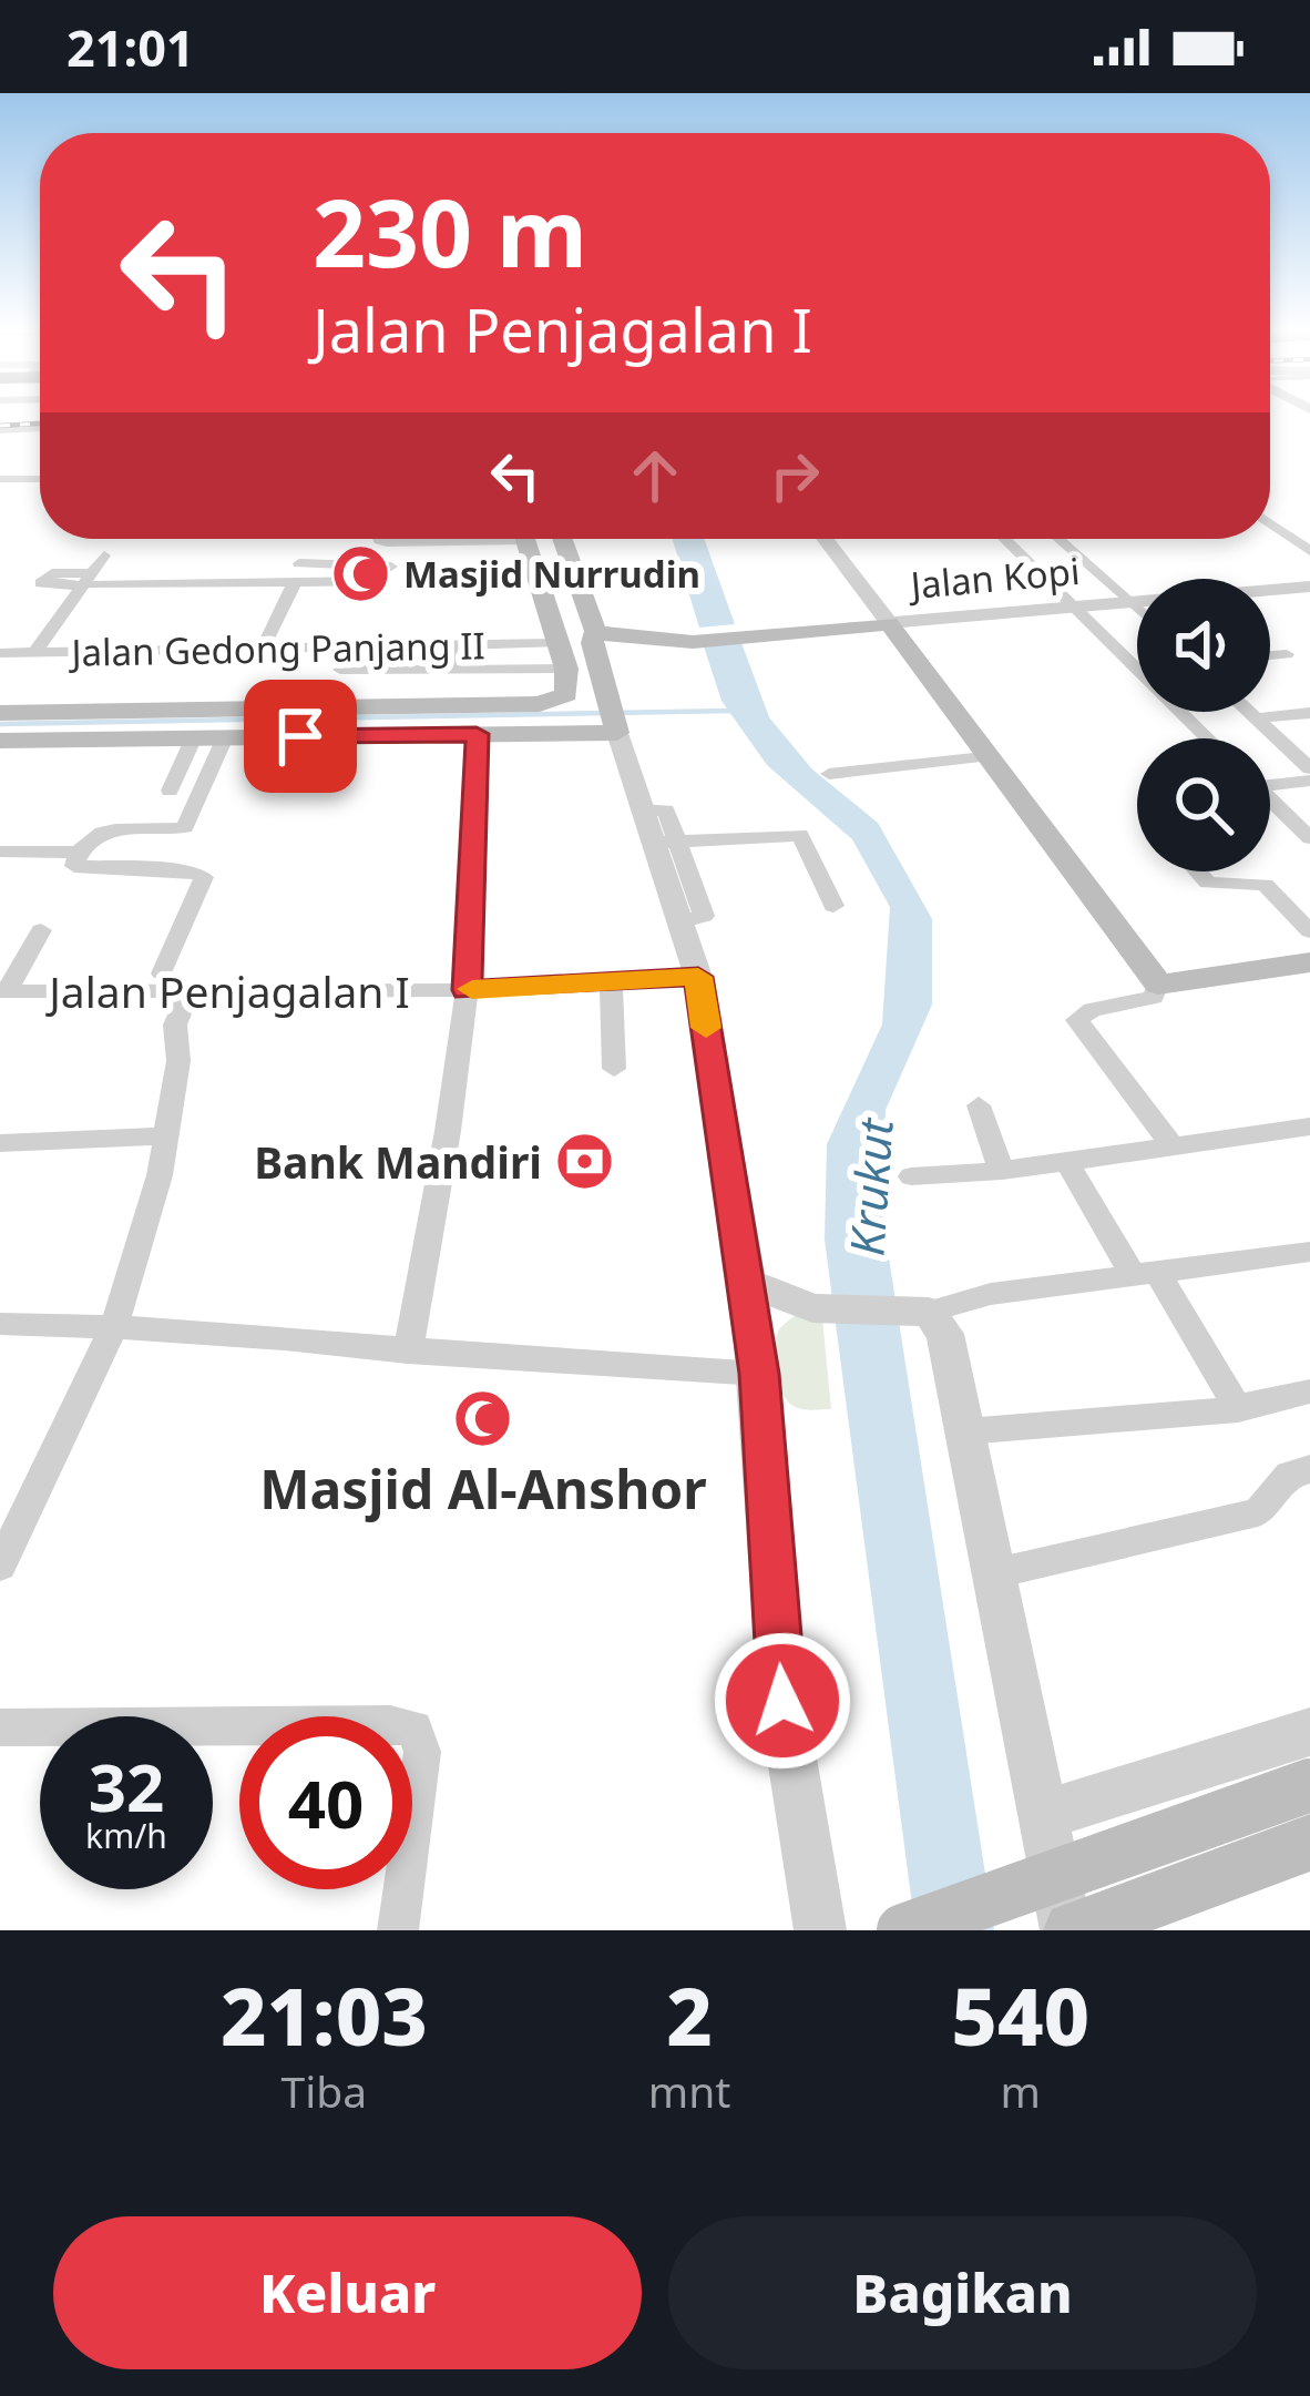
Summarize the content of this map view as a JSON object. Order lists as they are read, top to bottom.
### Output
{
  "streets": {
    "main road": ["Jalan Kopi"],
    "street": ["Jalan Gedong Panjang II", "Jalan Penjagalan I"]
  },
  "water": ["Krukut"],
  "places": {
    "mosque": ["Masjid Nurrudin", "Masjid Al-Anshor"],
    "bank": ["Bank Mandiri"]
  },
  "page": {
    "status": "21:01",
    "turn": ["230 m", "Jalan Penjagalan I"],
    "speed": "32 km/h",
    "limit": "40",
    "eta": [
      "21:03",
      "Tiba",
      "2",
      "mnt",
      "540",
      "m"
    ],
    "buttons": ["Keluar", "Bagikan"]
  }
}
